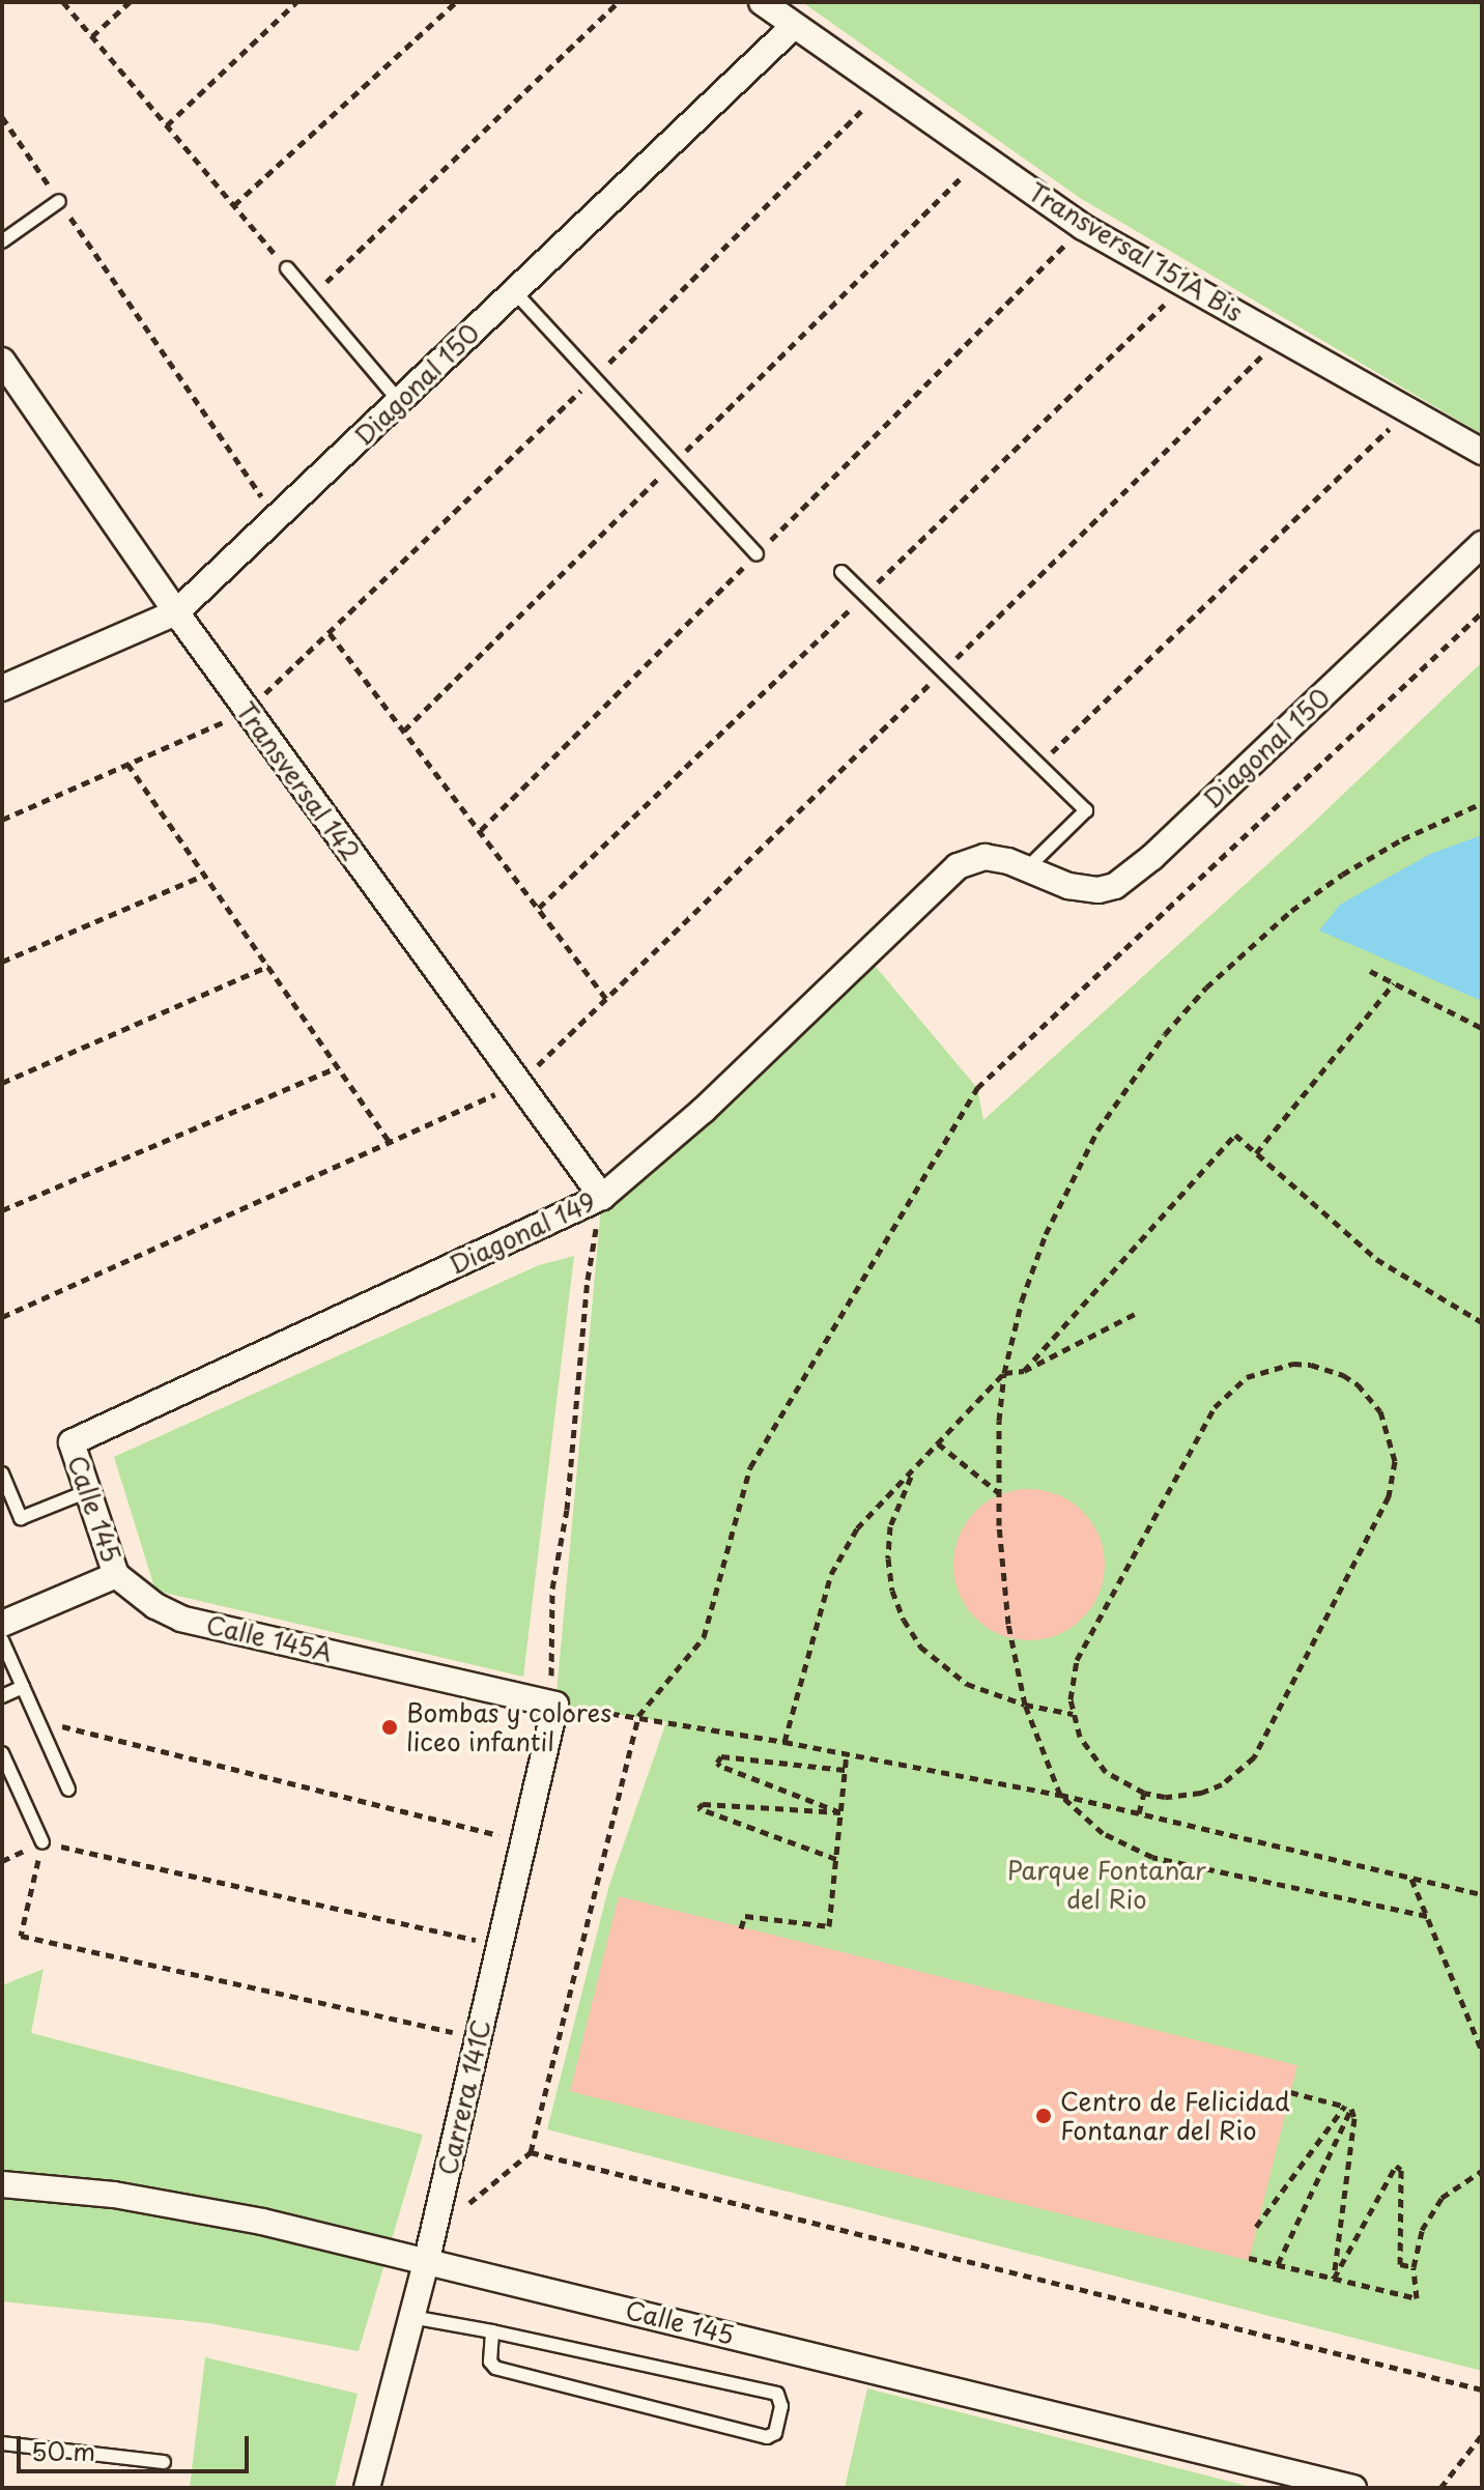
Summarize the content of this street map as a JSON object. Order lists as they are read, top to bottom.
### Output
{
  "streets": {
    "street": [
      "Transversal 151A Bis",
      "Diagonal 150",
      "Transversal 142",
      "Diagonal 149",
      "Calle 145",
      "Calle 145A",
      "Carrera 141C"
    ]
  },
  "crossings": [
    ["Transversal 151A Bis", "Diagonal 150"],
    ["Diagonal 150", "Transversal 142"],
    ["Diagonal 150", "Diagonal 149"],
    ["Transversal 142", "Diagonal 149"],
    ["Diagonal 149", "Calle 145"],
    ["Calle 145", "Calle 145A"],
    ["Calle 145", "Carrera 141C"],
    ["Calle 145A", "Carrera 141C"]
  ],
  "parks": ["Parque Fontanar del Rio"],
  "places": ["Bombas y colores liceo infantil", "Centro de Felicidad Fontanar del Rio"],
  "scale_bar": "50 m"
}
